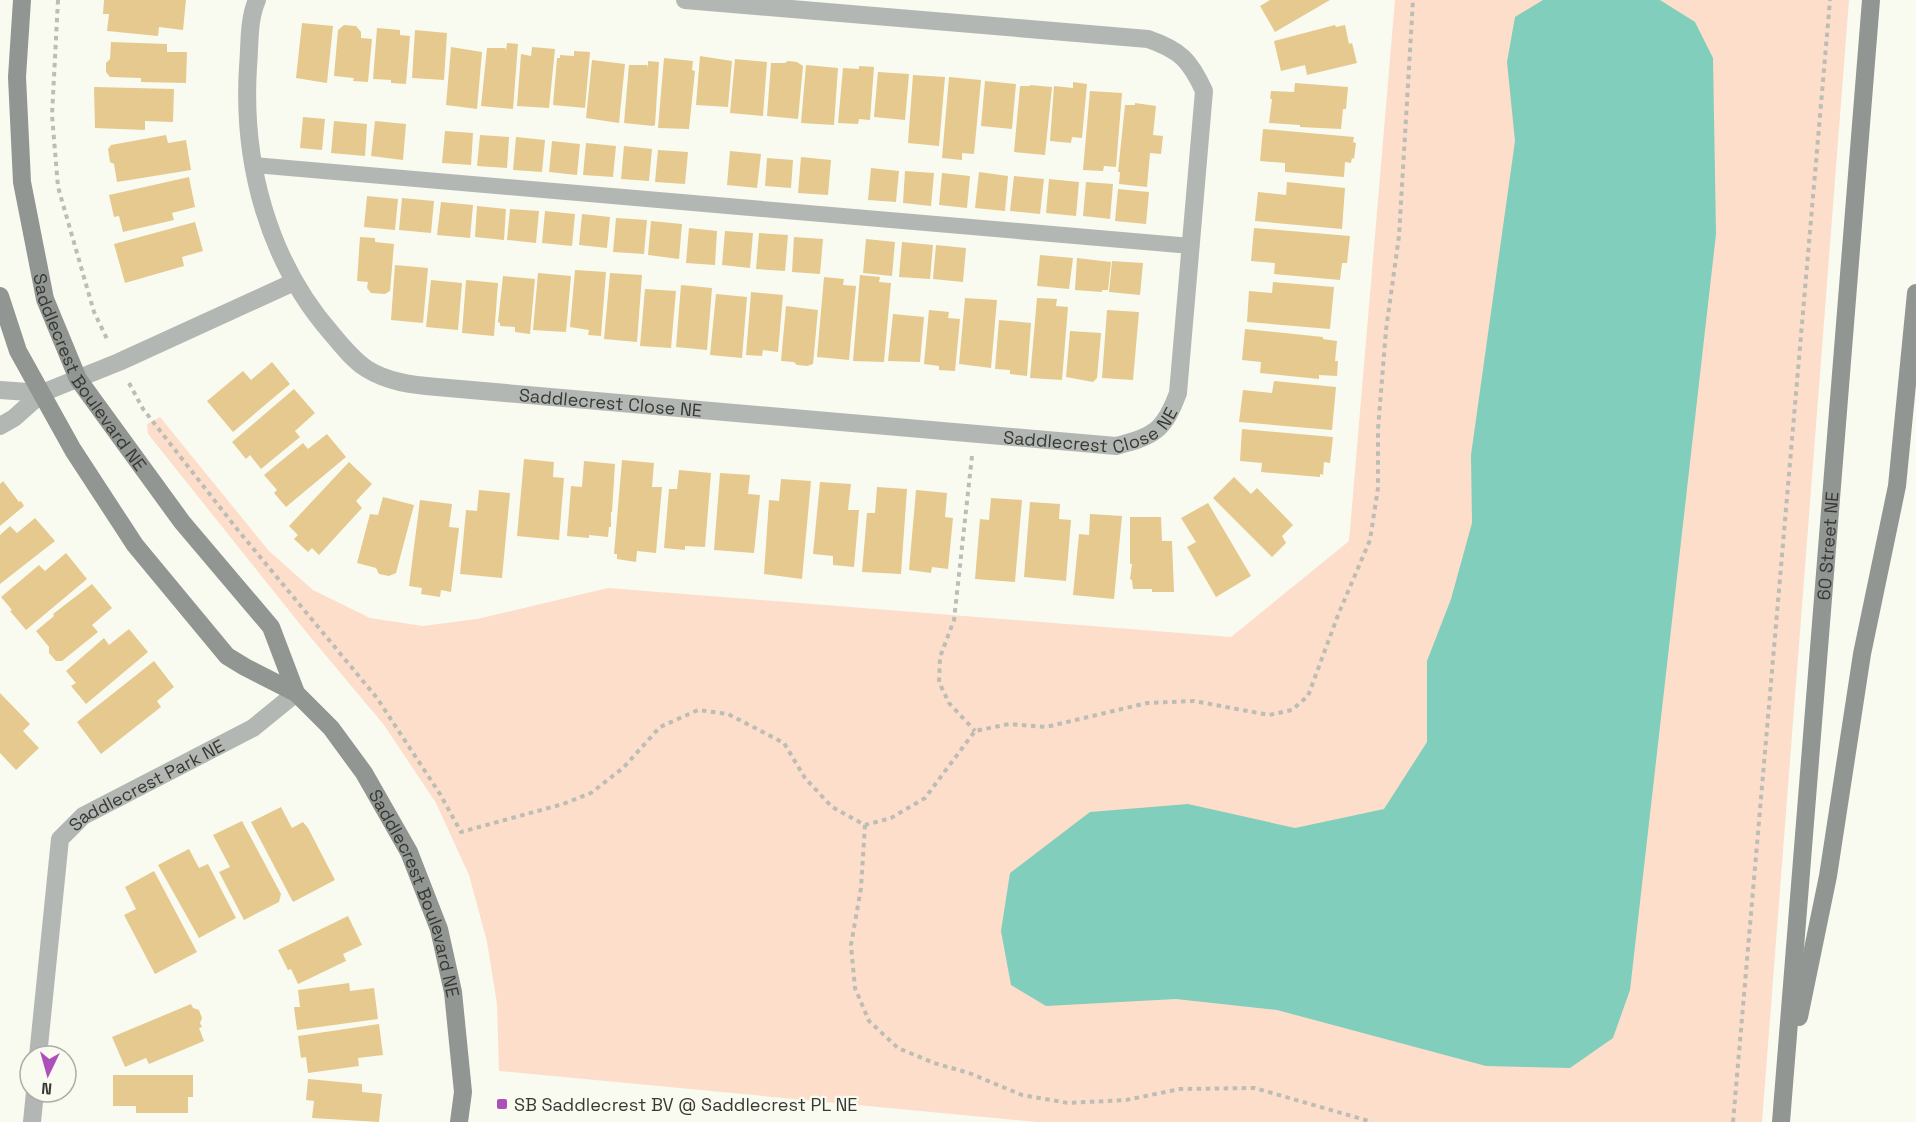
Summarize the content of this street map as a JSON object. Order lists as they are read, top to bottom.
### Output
{
  "streets": {
    "main road": ["Saddlecrest Boulevard NE", "60 Street NE"],
    "street": ["Saddlecrest Close NE", "Saddlecrest Park NE"]
  },
  "crossings": [
    ["Saddlecrest Boulevard NE", "Saddlecrest Park NE"]
  ],
  "places": {
    "transit": ["SB Saddlecrest BV @ Saddlecrest PL NE"]
  },
  "north": "bottom"
}
